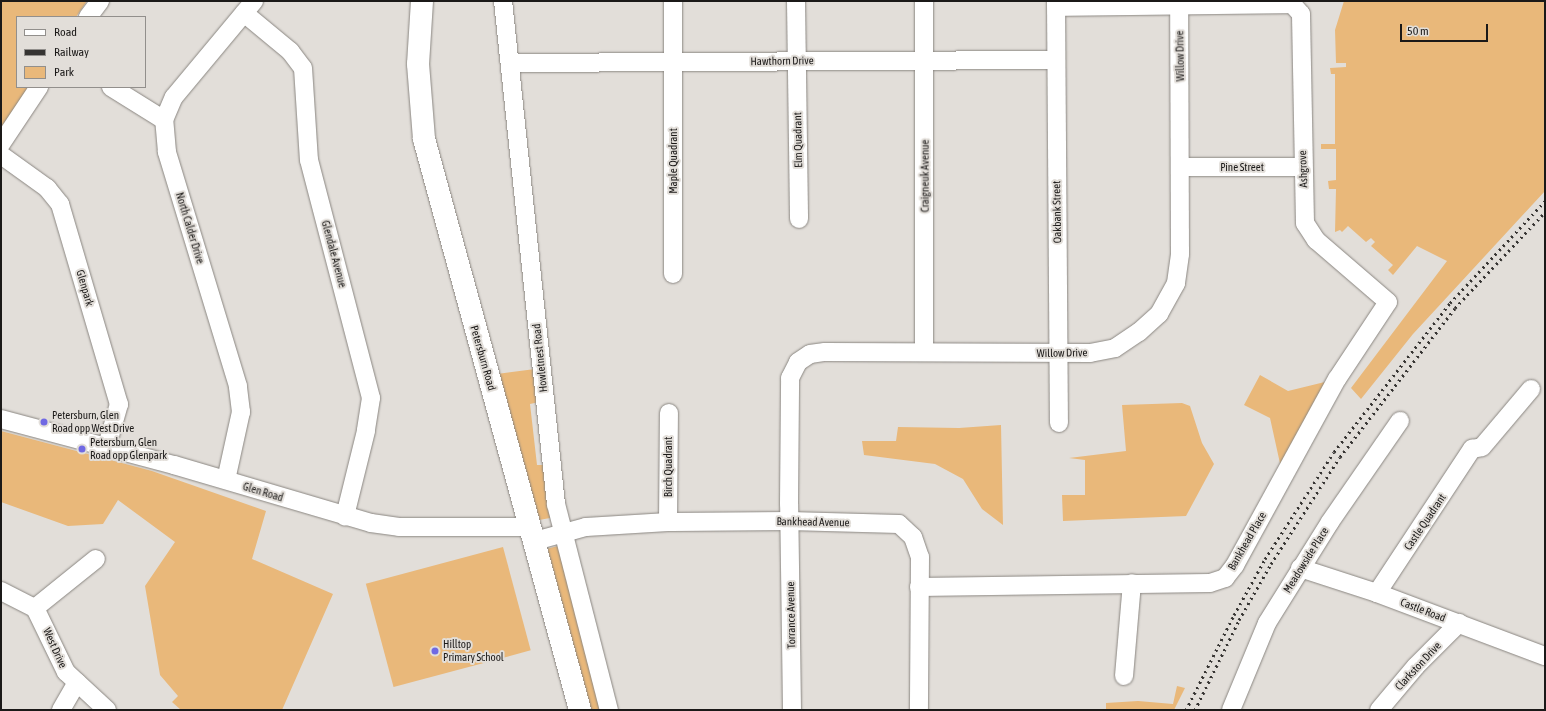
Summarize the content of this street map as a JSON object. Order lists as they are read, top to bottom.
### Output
{
  "streets": {
    "main road": ["Petersburn Road"],
    "street": [
      "Willow Drive",
      "Hawthorn Drive",
      "Elm Quadrant",
      "Maple Quadrant",
      "Pine Street",
      "Ashgrove",
      "Craigneuk Avenue",
      "Oakbank Street",
      "North Calder Drive",
      "Glendale Avenue",
      "Glenpark",
      "Howletnest Road",
      "Birch Quadrant",
      "Glen Road",
      "Bankhead Avenue",
      "Castle Quadrant",
      "Bankhead Place",
      "Meadowside Place",
      "Castle Road",
      "Torrance Avenue",
      "West Drive",
      "Clarkston Drive"
    ]
  },
  "crossings": [
    ["Willow Drive", "Pine Street"],
    ["Willow Drive", "Ashgrove"],
    ["Willow Drive", "Craigneuk Avenue"],
    ["Willow Drive", "Oakbank Street"],
    ["Willow Drive", "Bankhead Avenue"],
    ["Willow Drive", "Torrance Avenue"],
    ["Hawthorn Drive", "Elm Quadrant"],
    ["Hawthorn Drive", "Maple Quadrant"],
    ["Hawthorn Drive", "Craigneuk Avenue"],
    ["Hawthorn Drive", "Oakbank Street"],
    ["Hawthorn Drive", "Howletnest Road"],
    ["Pine Street", "Ashgrove"],
    ["Ashgrove", "Bankhead Place"],
    ["North Calder Drive", "Glendale Avenue"],
    ["North Calder Drive", "Glen Road"],
    ["Glendale Avenue", "Glen Road"],
    ["Glenpark", "Glen Road"],
    ["Petersburn Road", "Glen Road"],
    ["Petersburn Road", "Bankhead Avenue"],
    ["Howletnest Road", "Bankhead Avenue"],
    ["Birch Quadrant", "Bankhead Avenue"],
    ["Glen Road", "Bankhead Avenue"],
    ["Bankhead Avenue", "Bankhead Place"],
    ["Bankhead Avenue", "Torrance Avenue"],
    ["Castle Quadrant", "Castle Road"],
    ["Meadowside Place", "Castle Road"],
    ["Castle Road", "Clarkston Drive"]
  ],
  "places": ["Petersburn, Glen Road opp West Drive", "Petersburn, Glen Road opp Glenpark", "Hilltop Primary School"],
  "legend": ["Road", "Railway", "Park"],
  "scale_bar": "50 m"
}
